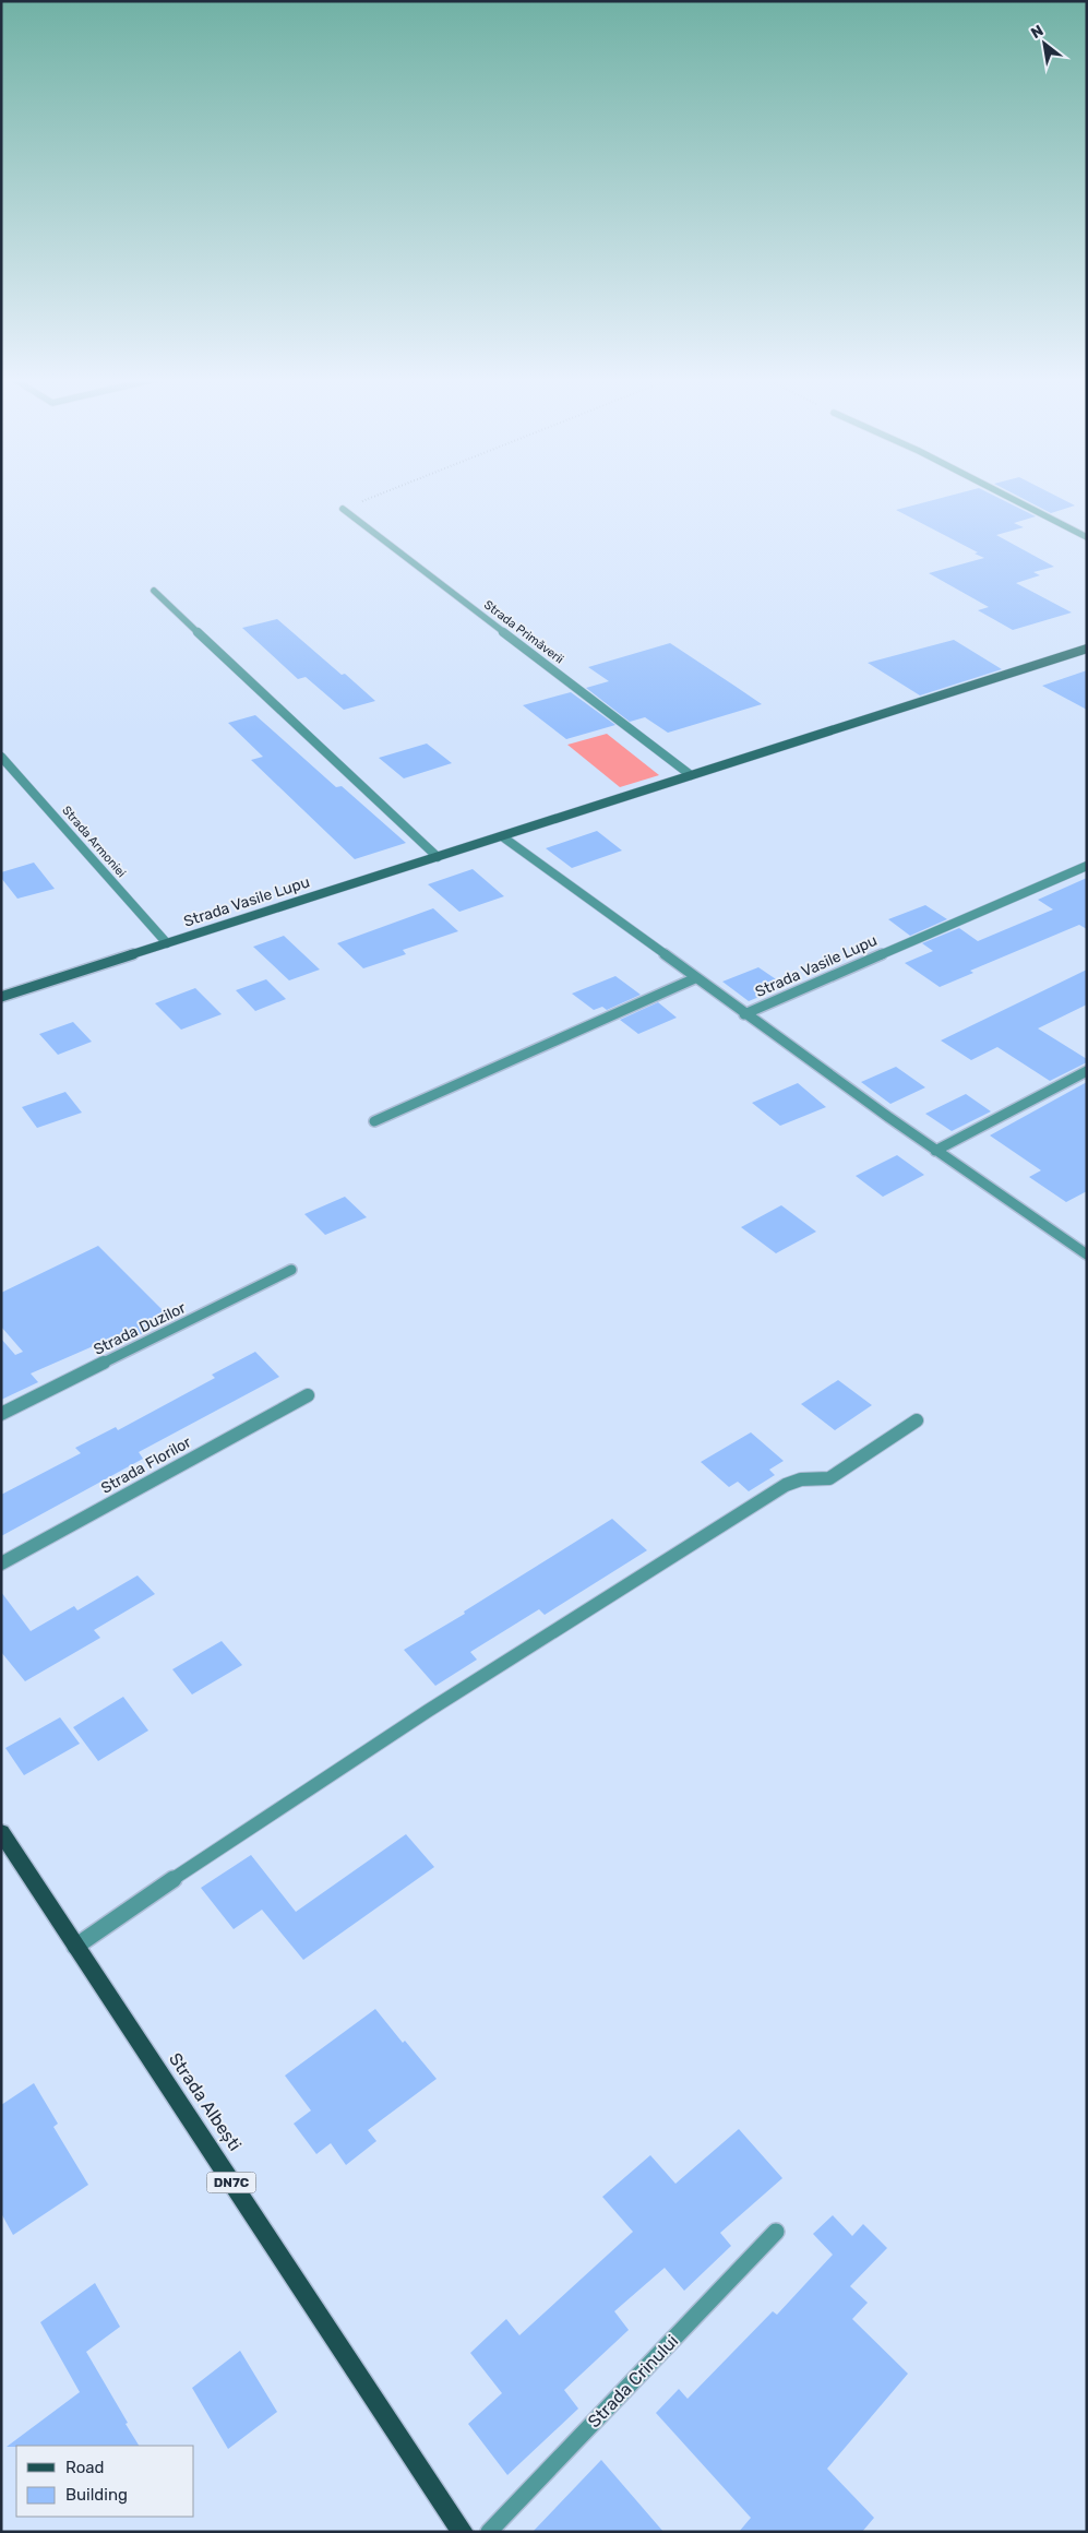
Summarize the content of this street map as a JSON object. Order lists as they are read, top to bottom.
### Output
{
  "streets": {
    "main road": ["Strada Vasile Lupu", "Strada Albești", "DN7C"],
    "street": [
      "Strada Primăverii",
      "Strada Armoniei",
      "Strada Duzilor",
      "Strada Florilor",
      "Strada Crinului"
    ]
  },
  "crossings": [
    ["Strada Primăverii", "Strada Vasile Lupu"],
    ["Strada Armoniei", "Strada Vasile Lupu"]
  ],
  "legend": ["Road", "Building"],
  "north": "top left"
}
